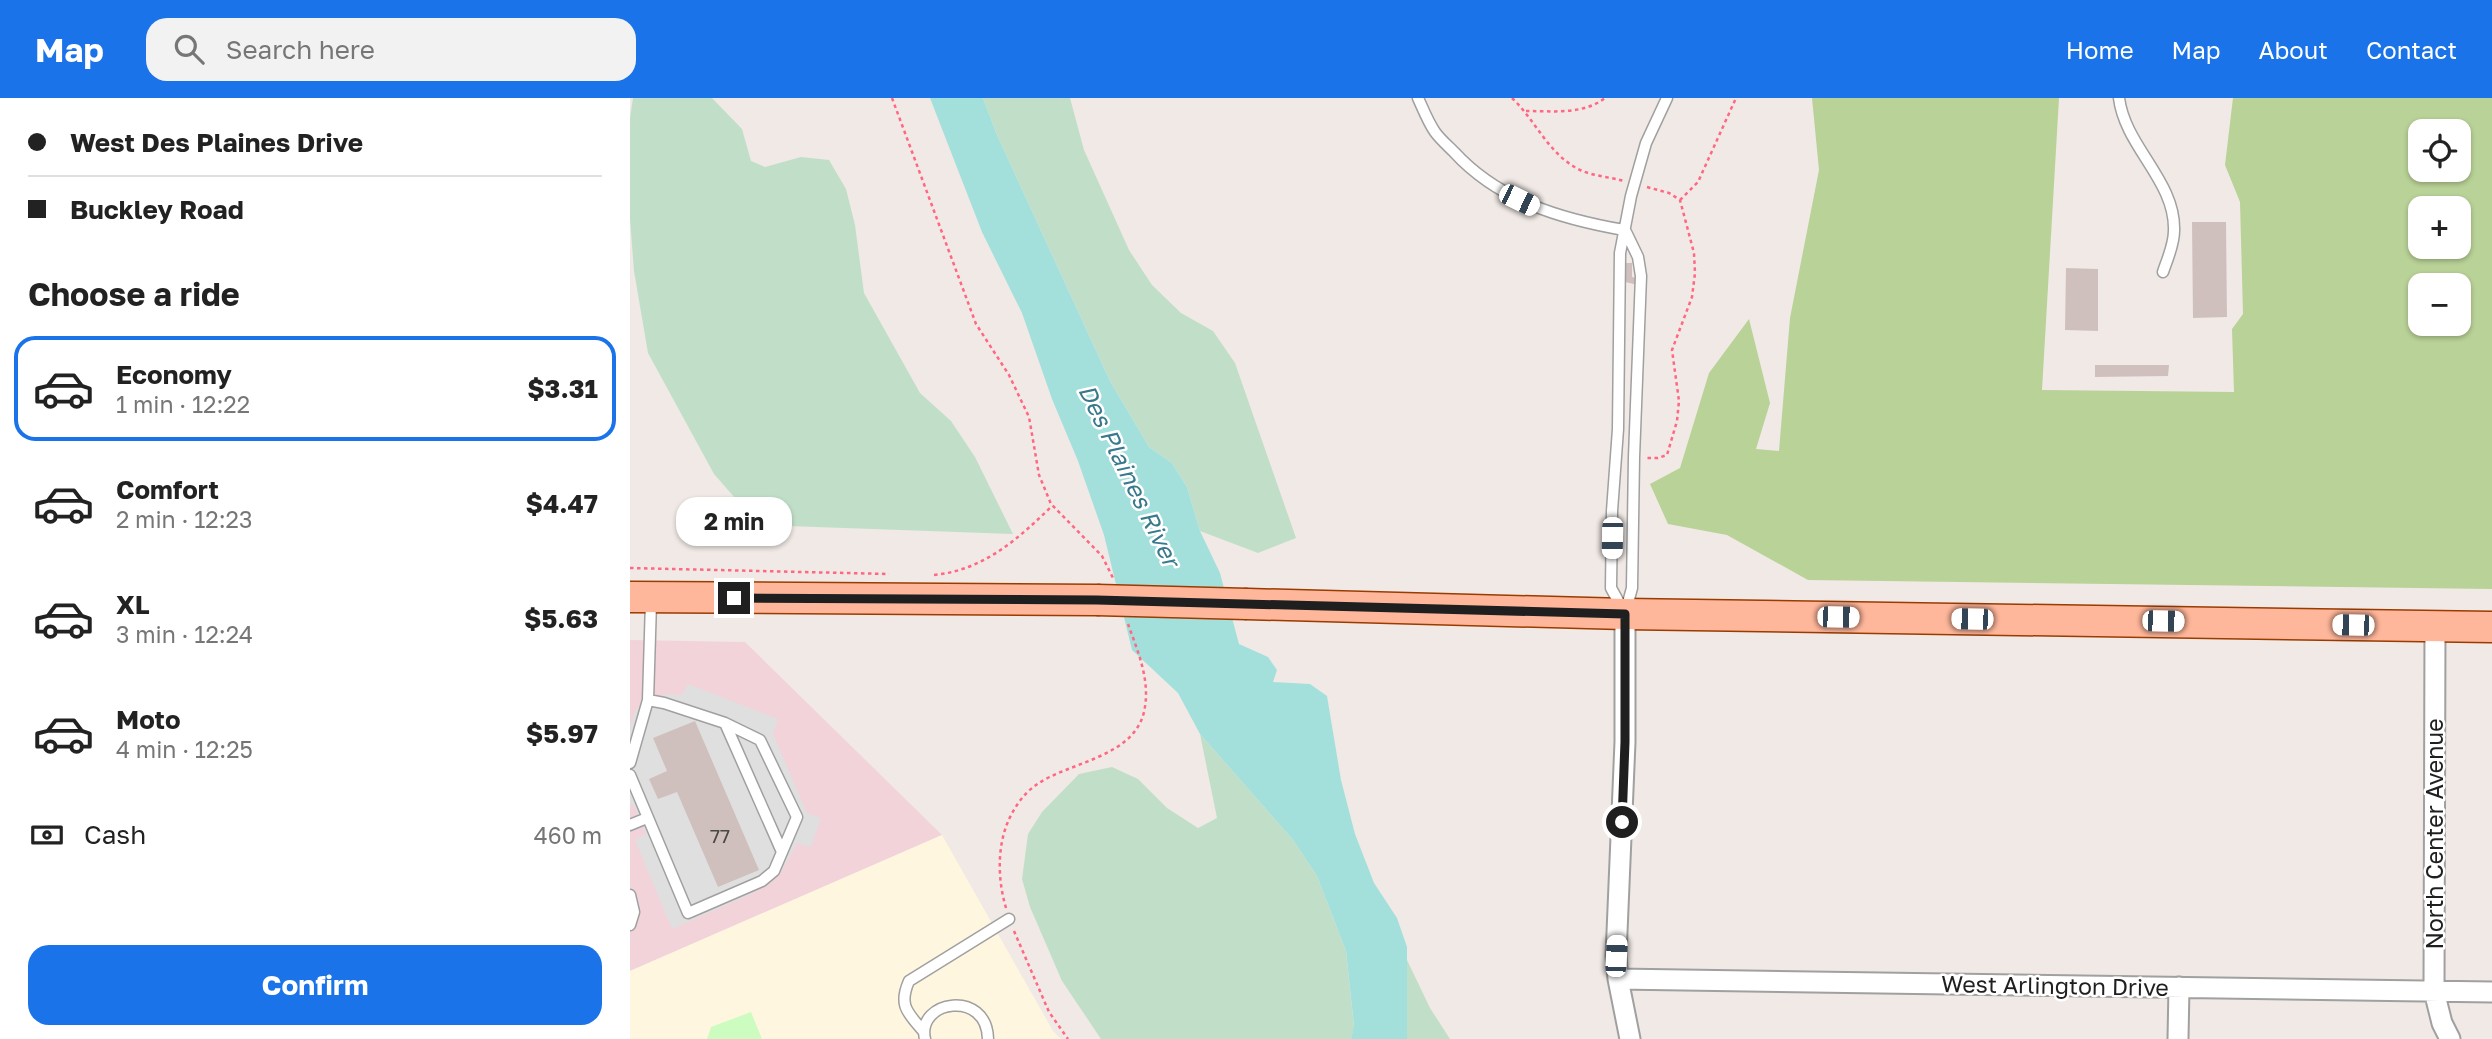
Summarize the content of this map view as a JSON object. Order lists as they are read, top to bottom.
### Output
{
  "streets": {
    "street": ["North Center Avenue", "West Arlington Drive"]
  },
  "crossings": [
    ["North Center Avenue", "West Arlington Drive"]
  ],
  "water": ["Des Plaines River"],
  "house_numbers": ["77"],
  "page": {
    "header": "Map",
    "search": "Search here",
    "nav": [
      "Home",
      "Map",
      "About",
      "Contact"
    ],
    "banner": ["West Des Plaines Drive", "Buckley Road"],
    "map_buttons": ["+", "−"],
    "heading": "Choose a ride",
    "list": [
      {
        "name": "Economy",
        "note": "1 min · 12:22",
        "value": "$3.31"
      },
      {
        "name": "Comfort",
        "note": "2 min · 12:23",
        "value": "$4.47"
      },
      {
        "name": "XL",
        "note": "3 min · 12:24",
        "value": "$5.63"
      },
      {
        "name": "Moto",
        "note": "4 min · 12:25",
        "value": "$5.97"
      }
    ],
    "bubble": "2 min",
    "pay": ["Cash", "460 m"],
    "buttons": "Confirm"
  }
}
